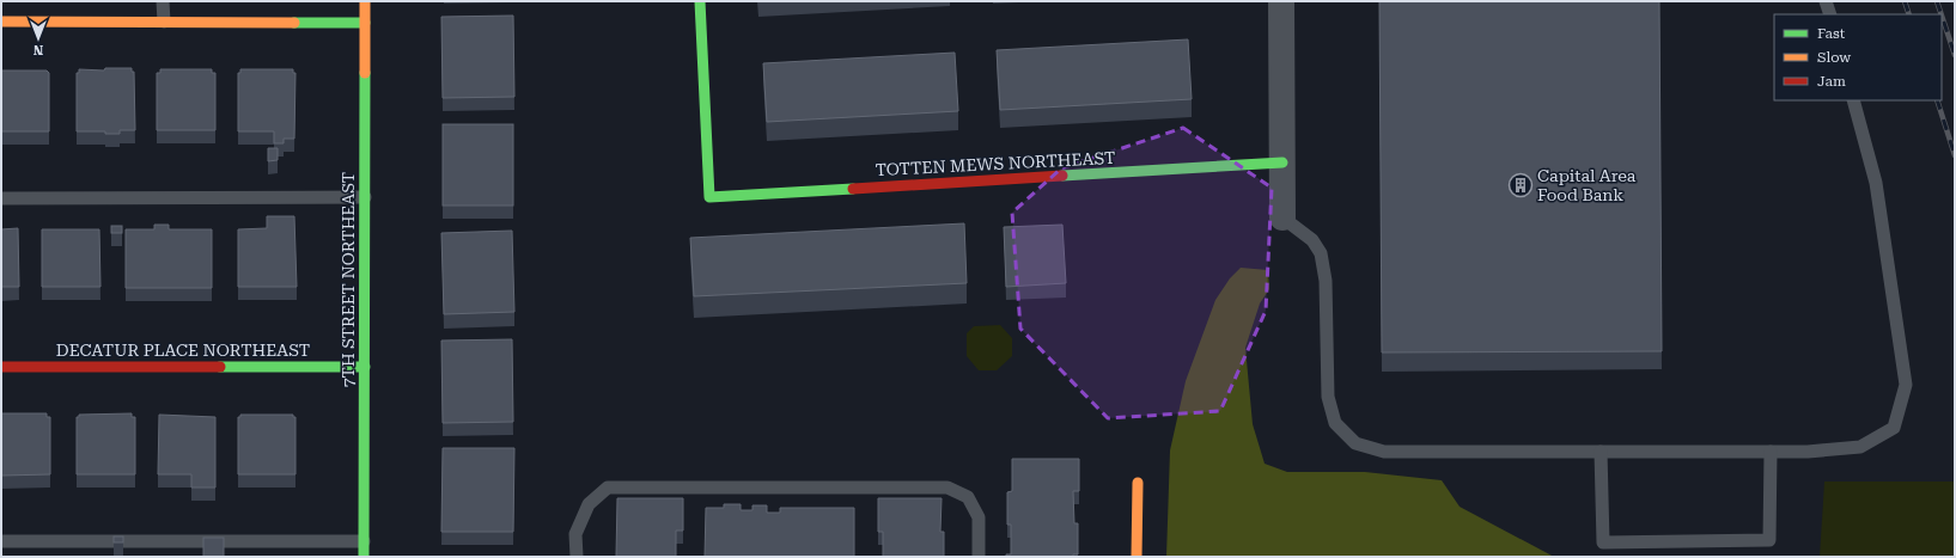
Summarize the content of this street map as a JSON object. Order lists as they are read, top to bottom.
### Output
{
  "streets": {
    "street": ["TOTTEN MEWS NORTHEAST", "7TH STREET NORTHEAST", "DECATUR PLACE NORTHEAST"]
  },
  "crossings": [
    ["7TH STREET NORTHEAST", "DECATUR PLACE NORTHEAST"]
  ],
  "places": {
    "building": ["Capital Area Food Bank"]
  },
  "legend": ["Fast", "Slow", "Jam"],
  "north": "bottom"
}
